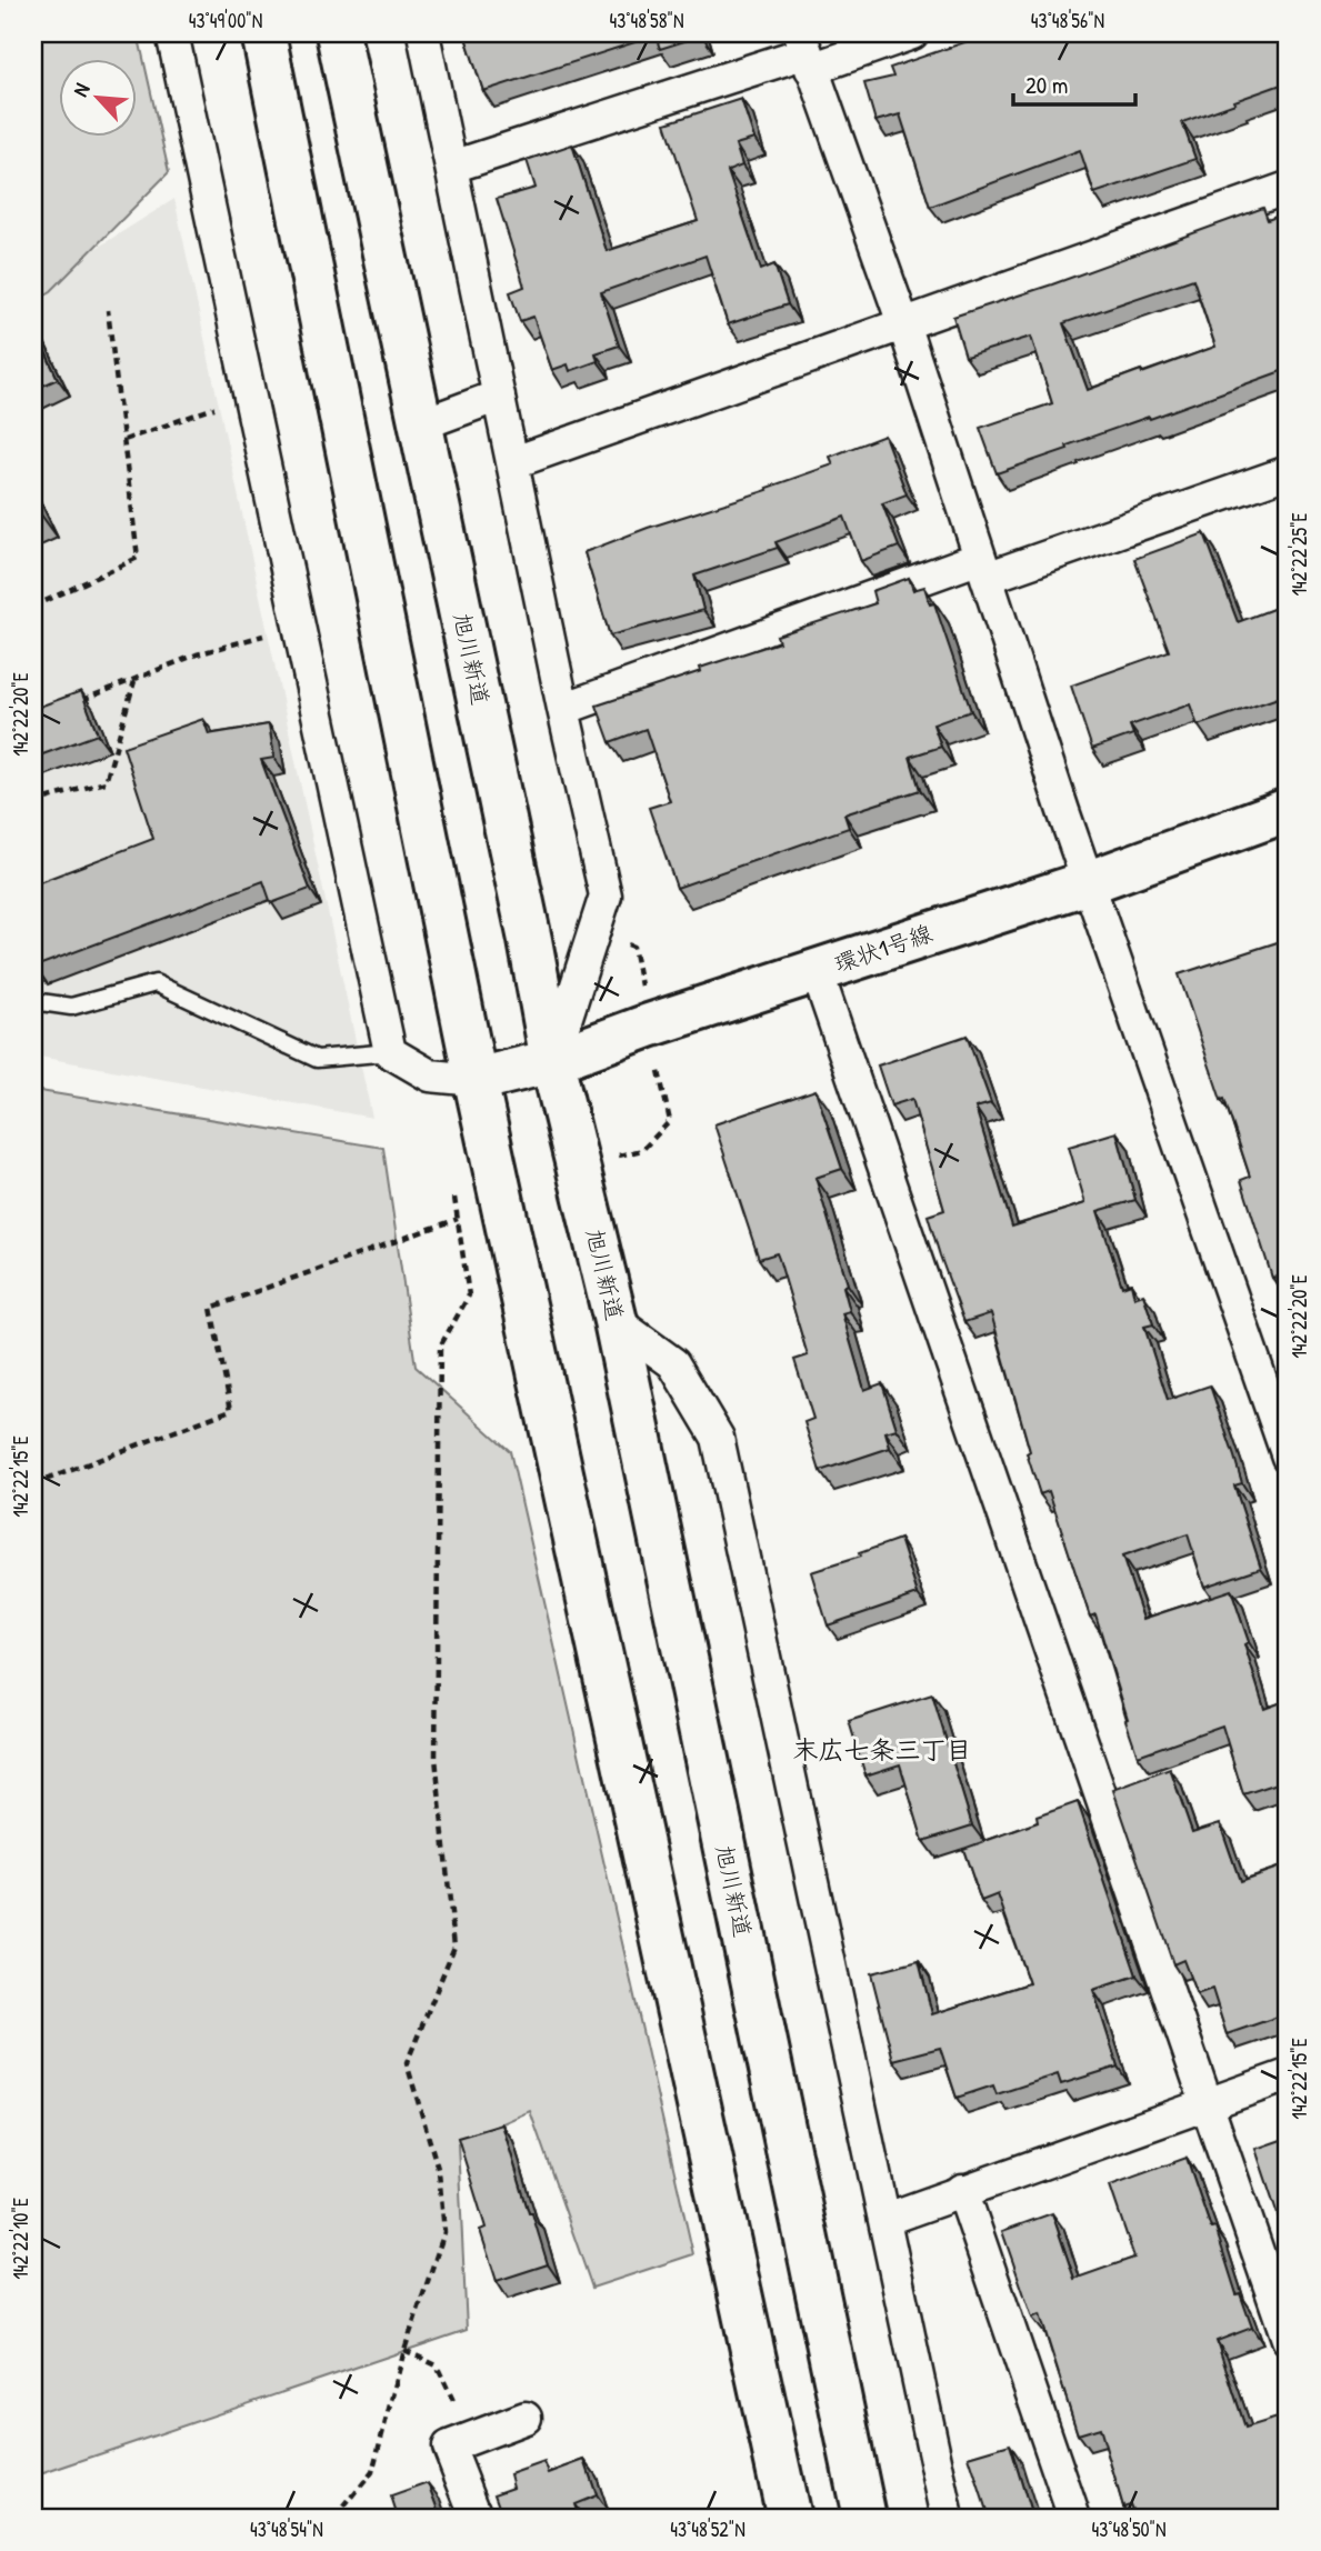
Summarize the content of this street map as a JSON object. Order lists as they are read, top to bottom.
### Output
{
  "streets": {
    "main road": ["旭川新道", "環状1号線"]
  },
  "crossings": [
    ["旭川新道", "環状1号線"]
  ],
  "districts": ["末広七条三丁目"],
  "scale_bar": "20 m",
  "north": "top left",
  "coordinates": [
    "43°49'00\"N",
    "43°48'58\"N",
    "43°48'56\"N",
    "142°22'25\"E",
    "142°22'20\"E",
    "142°22'15\"E",
    "142°22'10\"E",
    "43°48'54\"N",
    "43°48'52\"N",
    "43°48'50\"N"
  ]
}
